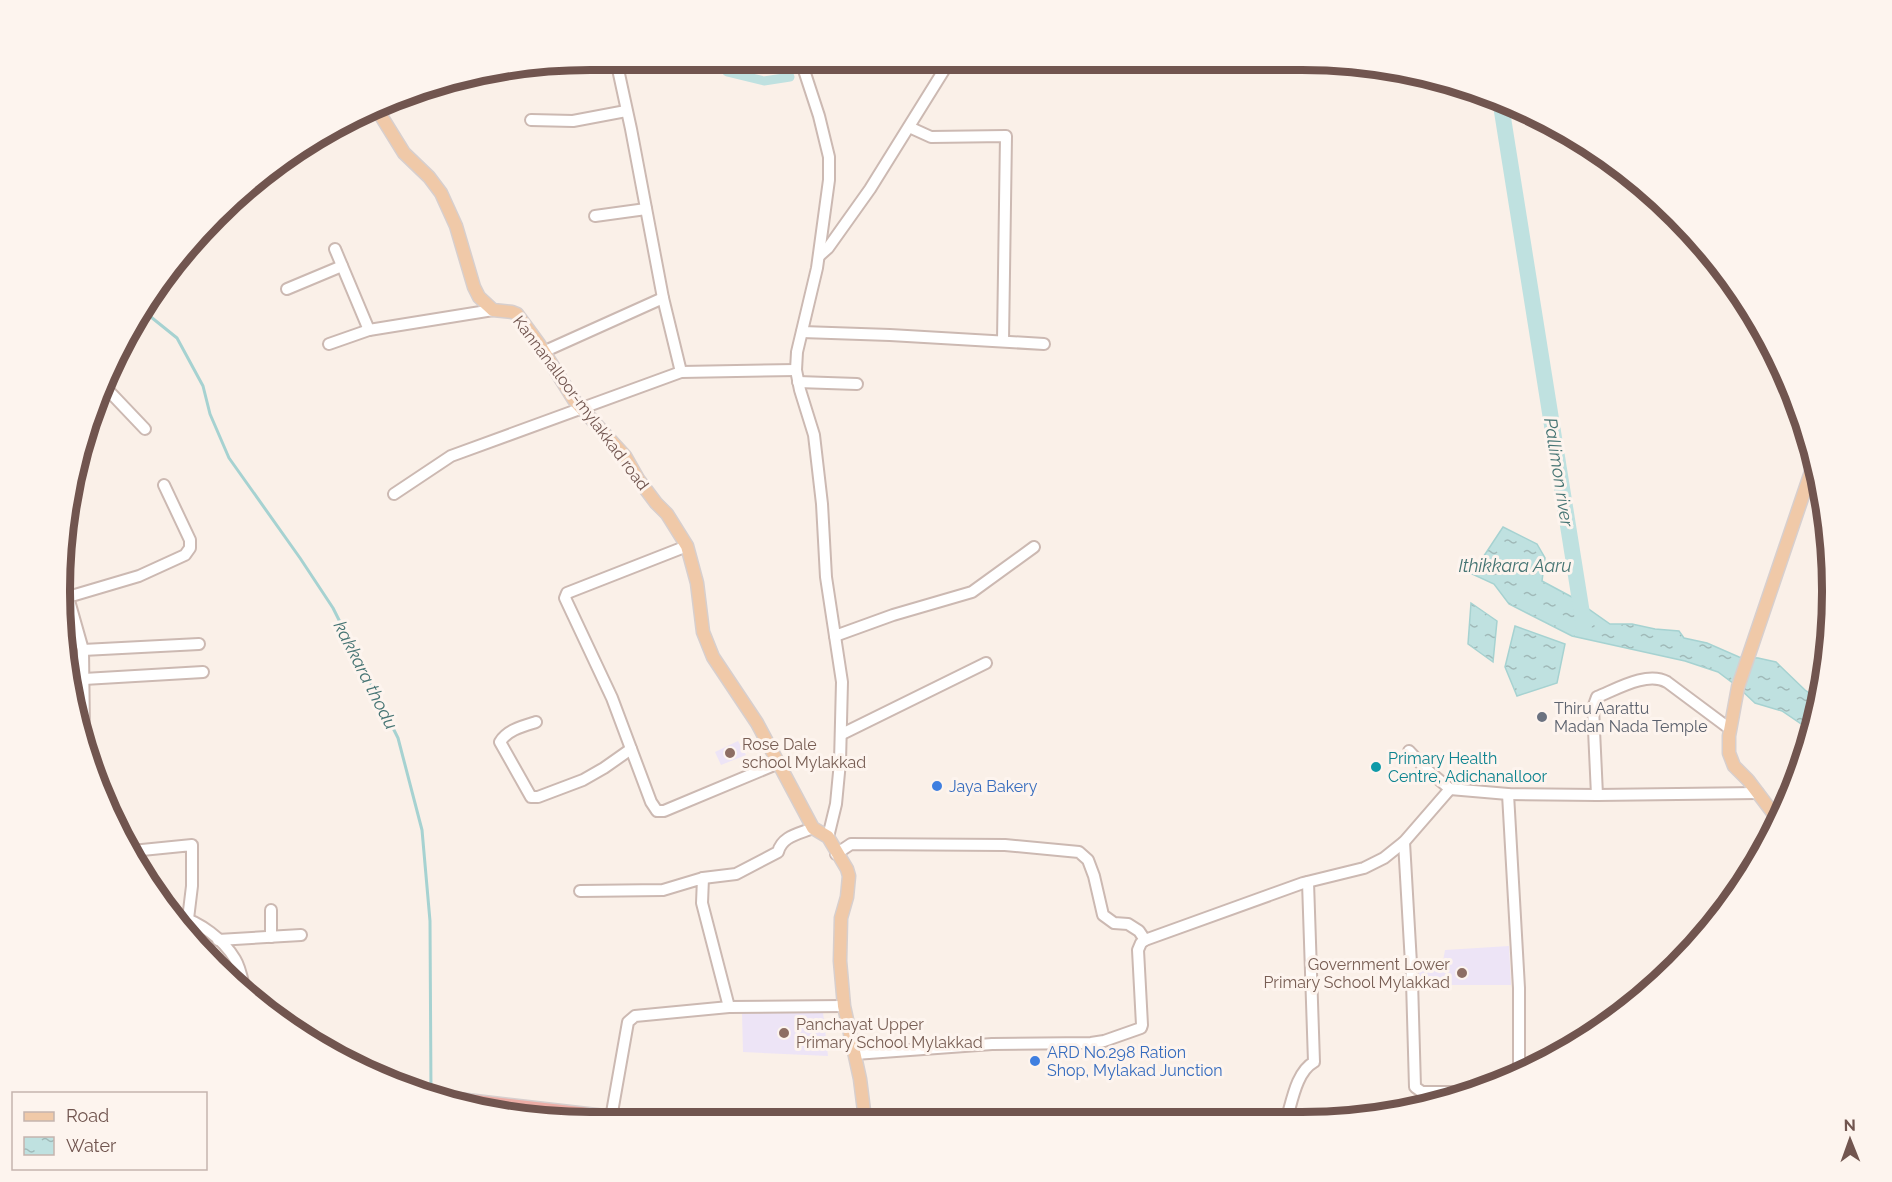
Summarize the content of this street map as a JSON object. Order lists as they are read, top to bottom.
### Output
{
  "streets": {
    "main road": ["Kannanalloor-mylakkad road"]
  },
  "water": ["Pallimon river", "Ithikkara Aaru", "kakkara thodu"],
  "places": [
    "Thiru Aarattu Madan Nada Temple",
    "Rose Dale school Mylakkad",
    "Primary Health Centre, Adichanalloor",
    "Jaya Bakery",
    "Government Lower Primary School Mylakkad",
    "Panchayat Upper Primary School Mylakkad",
    "ARD No.298 Ration Shop, Mylakad Junction"
  ],
  "legend": ["Road", "Water"],
  "north": "top"
}
